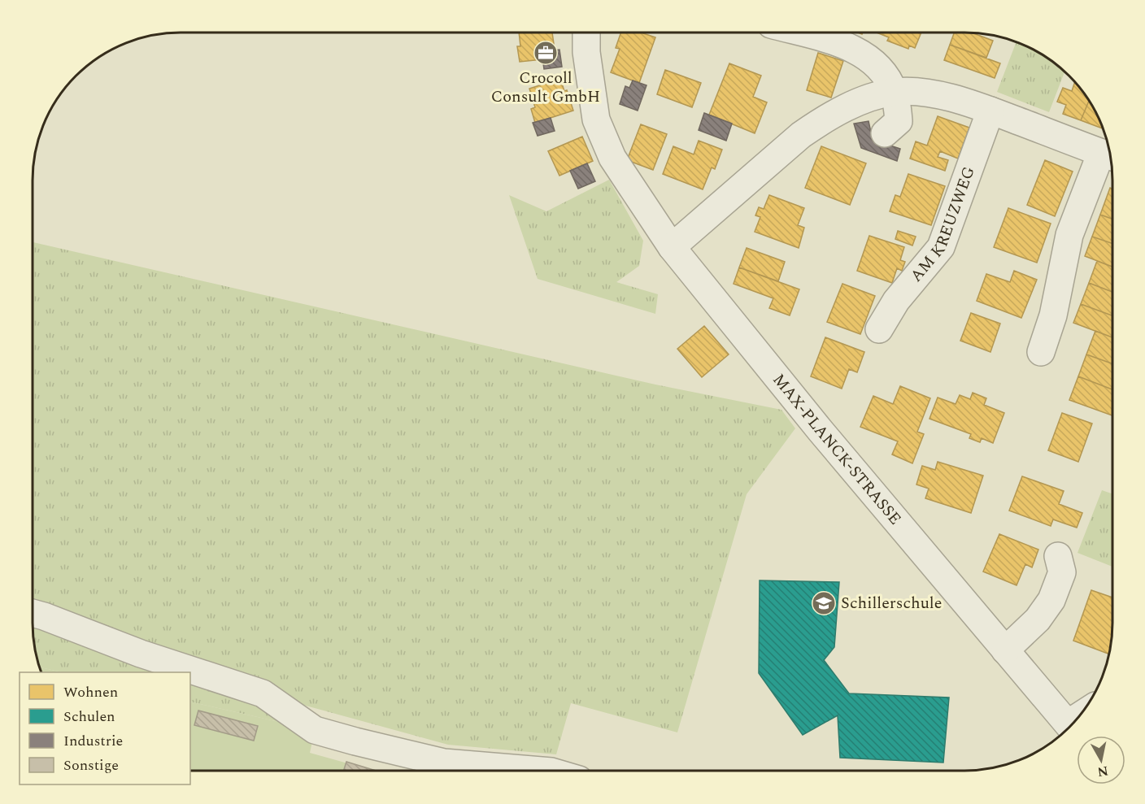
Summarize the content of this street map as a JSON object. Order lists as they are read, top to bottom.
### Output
{
  "streets": {
    "street": ["AM KREUZWEG", "MAX-PLANCK-STRASSE"]
  },
  "places": {
    "office": ["Crocoll Consult GmbH"],
    "school or university": ["Schillerschule"]
  },
  "legend": [
    "Wohnen",
    "Schulen",
    "Industrie",
    "Sonstige"
  ],
  "north": "bottom"
}
